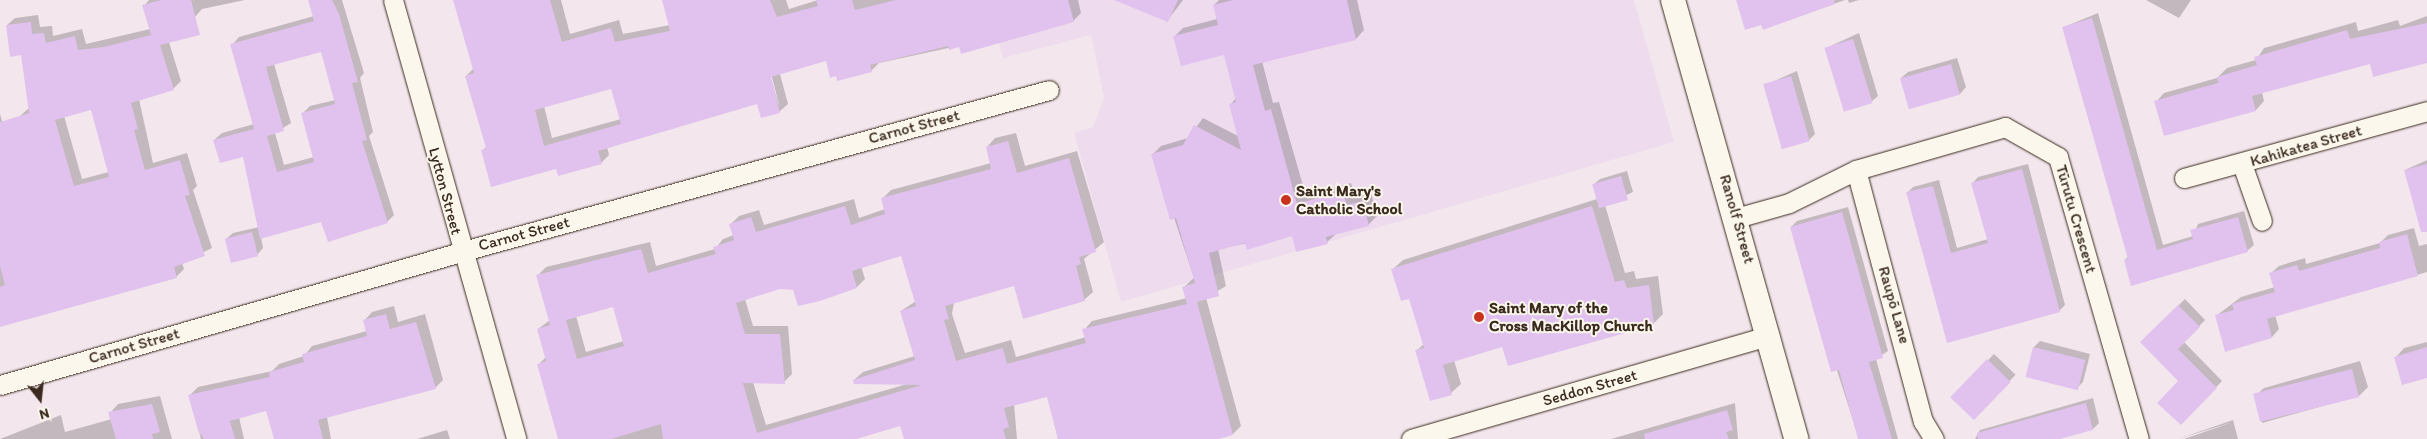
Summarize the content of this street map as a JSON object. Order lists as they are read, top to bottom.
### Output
{
  "streets": {
    "street": [
      "Carnot Street",
      "Kahikatea Street",
      "Lytton Street",
      "Ranolf Street",
      "Tūrutu Crescent",
      "Raupō Lane",
      "Seddon Street"
    ]
  },
  "crossings": [
    ["Carnot Street", "Lytton Street"],
    ["Ranolf Street", "Tūrutu Crescent"],
    ["Ranolf Street", "Seddon Street"],
    ["Tūrutu Crescent", "Raupō Lane"]
  ],
  "places": ["Saint Mary's Catholic School", "Saint Mary of the Cross MacKillop Church"],
  "north": "bottom"
}
